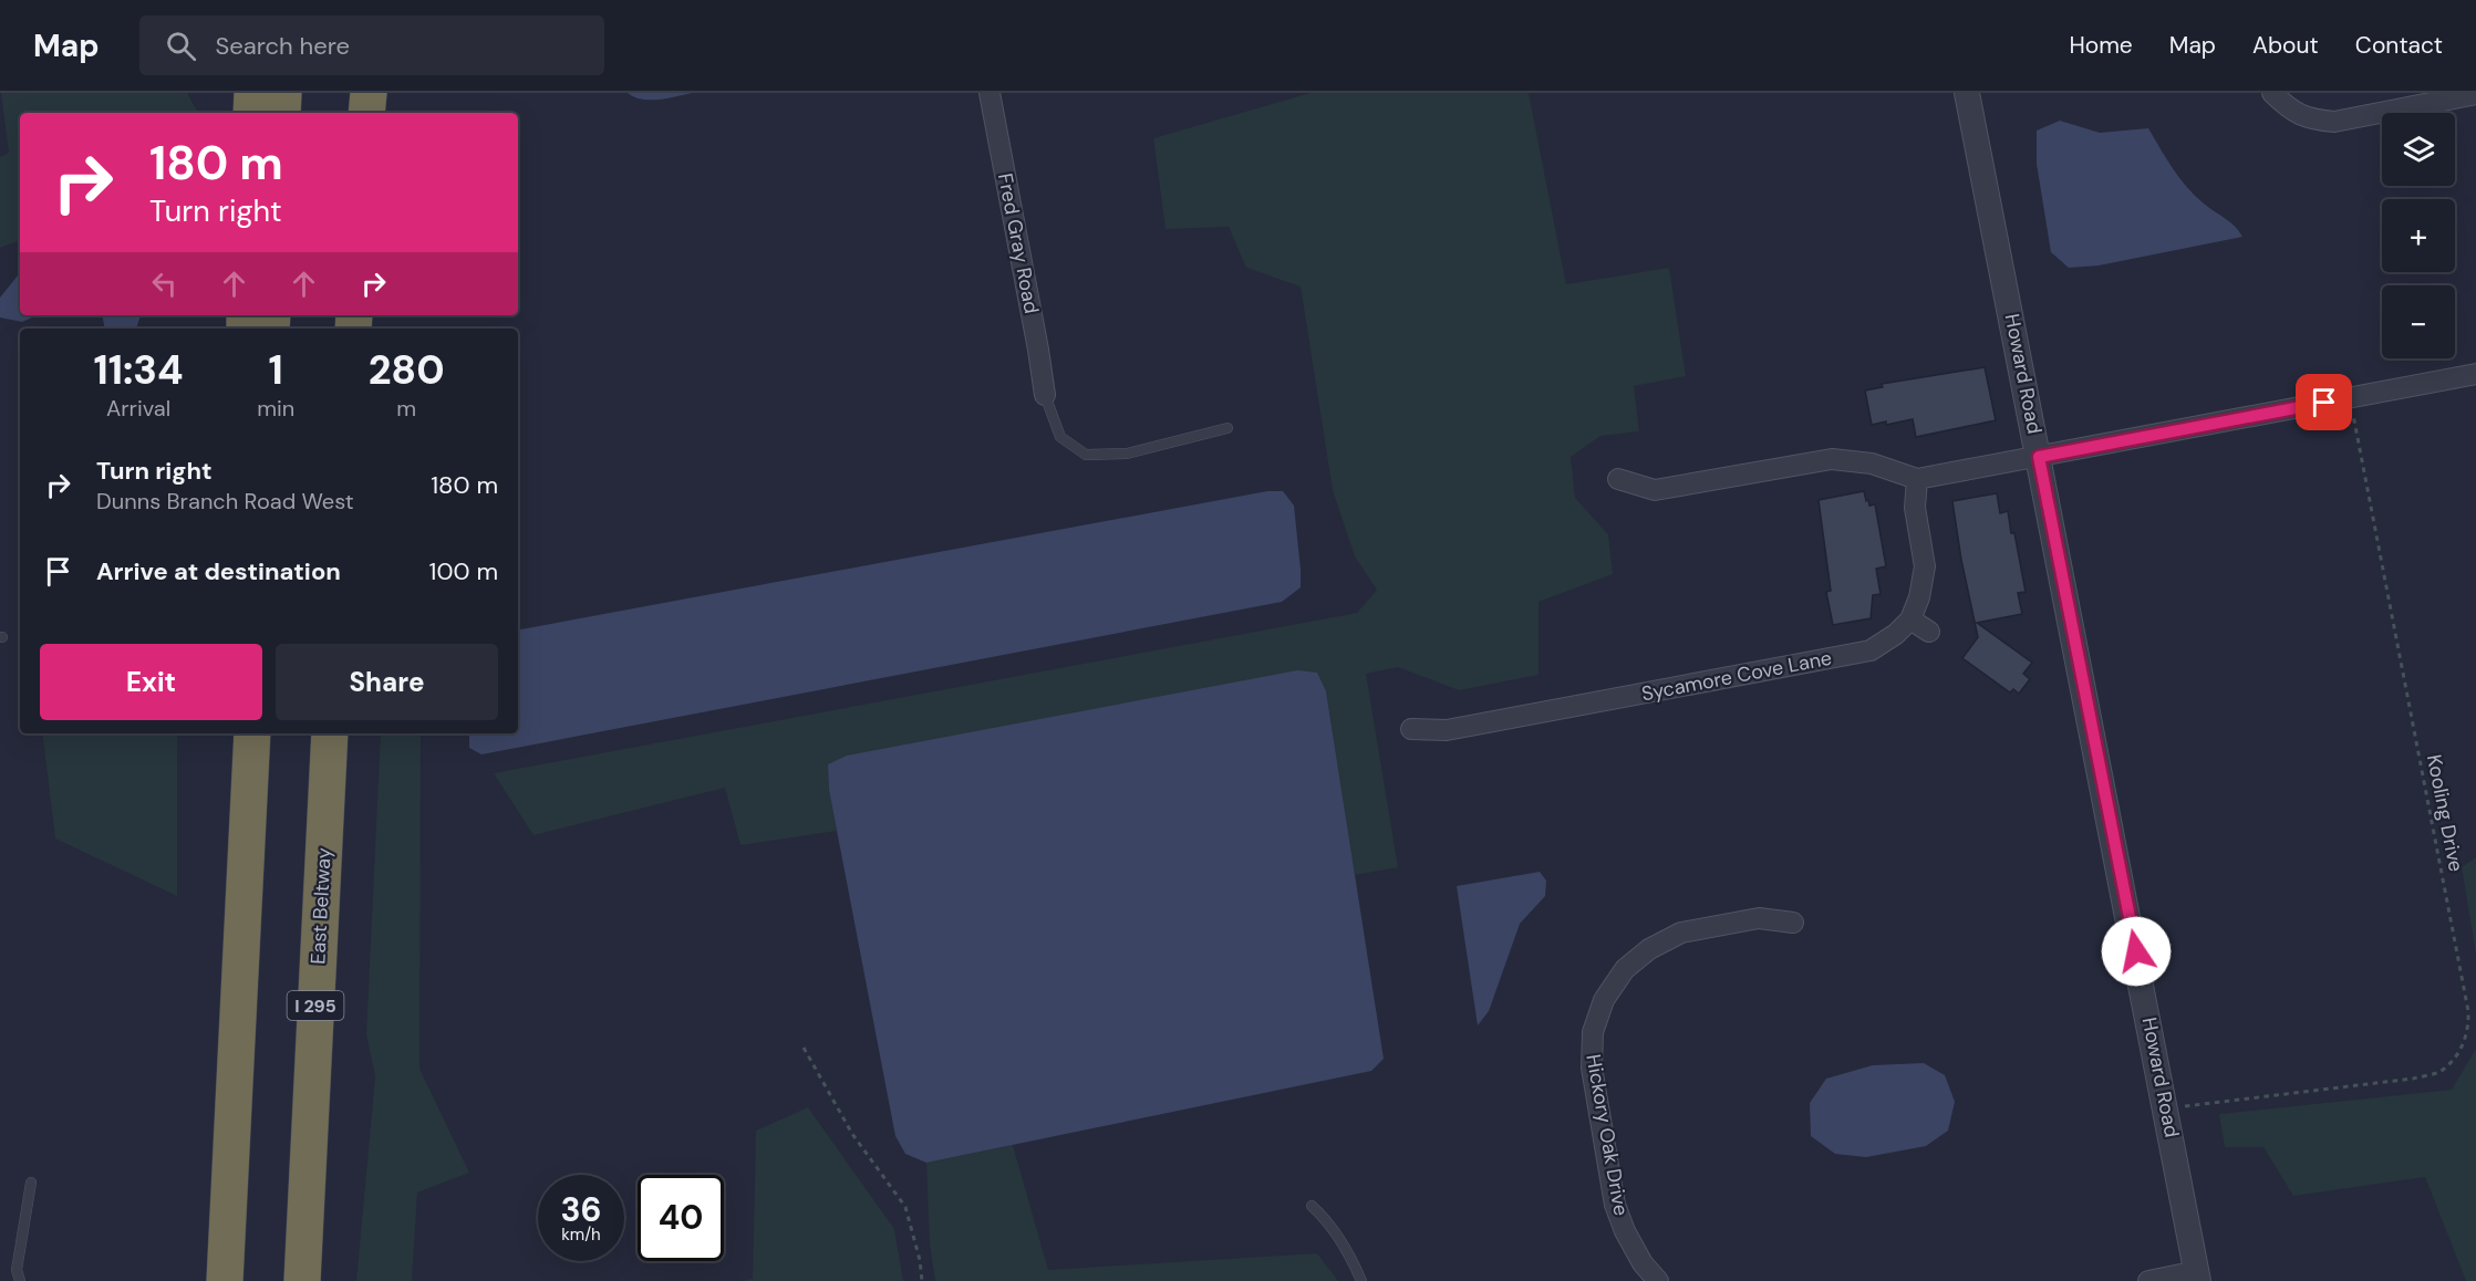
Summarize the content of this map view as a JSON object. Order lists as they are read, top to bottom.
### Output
{
  "streets": {
    "highway": ["East Beltway", "I 295"],
    "street": [
      "Fred Gray Road",
      "Howard Road",
      "Sycamore Cove Lane",
      "Hickory Oak Drive"
    ],
    "path": ["Kooling Drive"]
  },
  "crossings": [
    ["Howard Road", "Kooling Drive"]
  ],
  "page": {
    "header": "Map",
    "search": "Search here",
    "nav": [
      "Home",
      "Map",
      "About",
      "Contact"
    ],
    "map_buttons": ["+", "−"],
    "turn": ["180 m", "Turn right"],
    "eta": [
      "11:34",
      "Arrival",
      "1",
      "min",
      "280",
      "m"
    ],
    "list": [
      {
        "name": "Turn right",
        "note": "Dunns Branch Road West",
        "value": "180 m"
      },
      {
        "name": "Arrive at destination",
        "value": "100 m"
      }
    ],
    "buttons": ["Exit", "Share"],
    "speed": "36 km/h",
    "limit": "40"
  }
}
